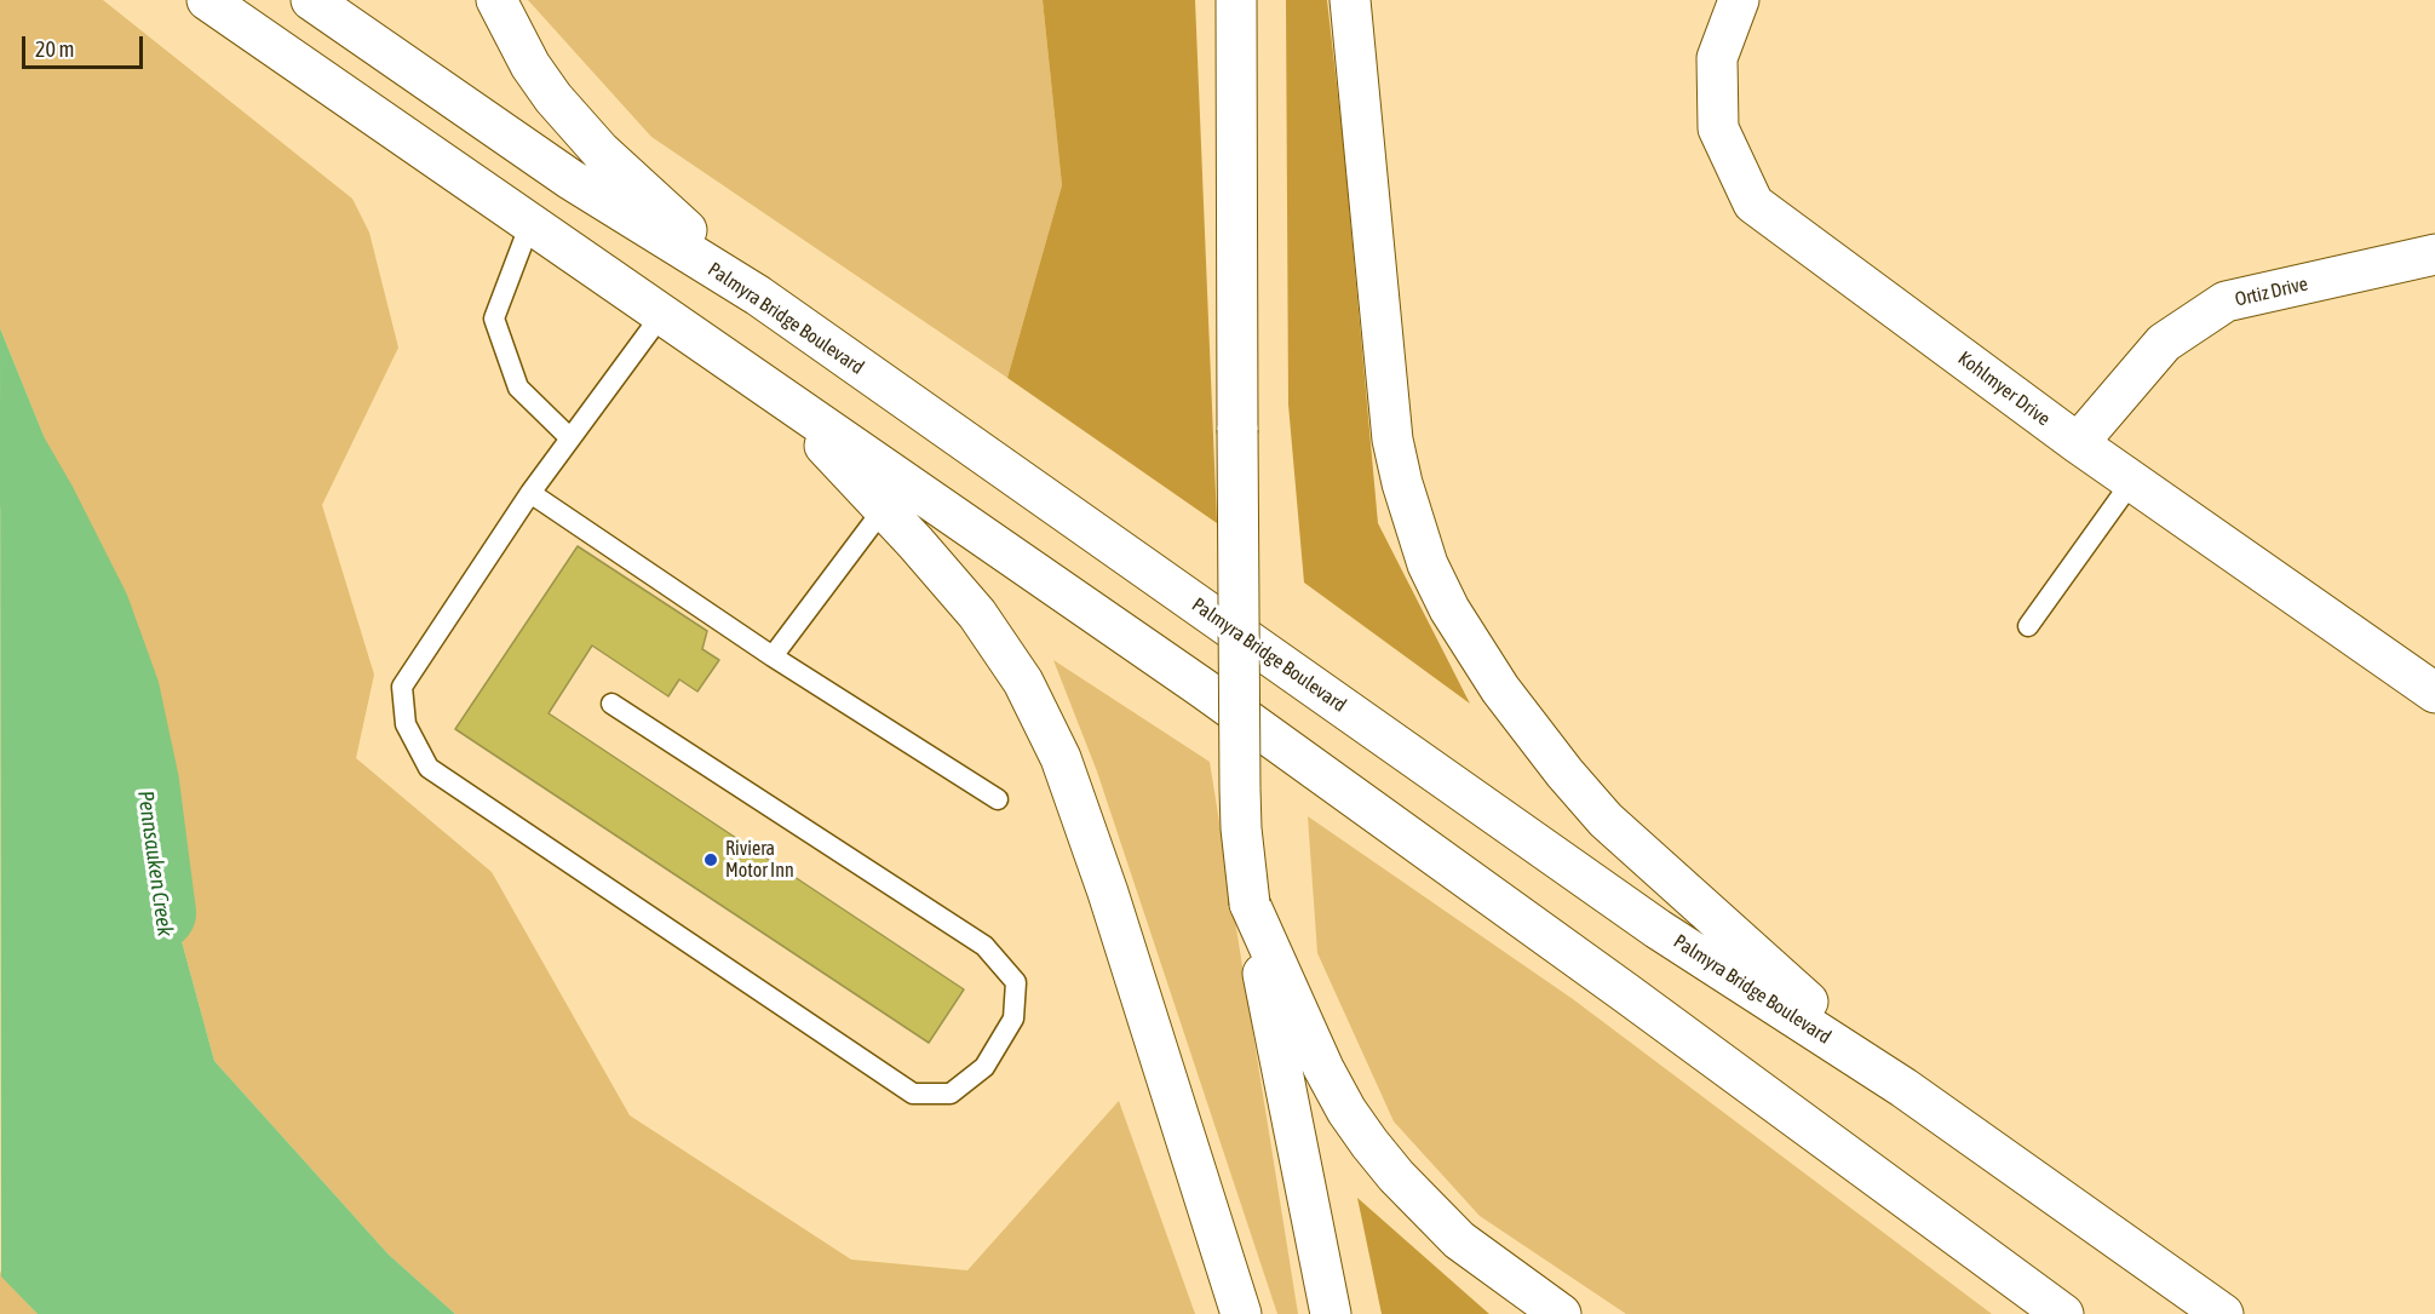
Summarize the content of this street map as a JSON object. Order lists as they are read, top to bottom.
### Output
{
  "streets": {
    "main road": ["Ortiz Drive", "Palmyra Bridge Boulevard", "Kohlmyer Drive"]
  },
  "crossings": [
    ["Ortiz Drive", "Kohlmyer Drive"]
  ],
  "water": ["Pennsauken Creek"],
  "places": ["Riviera Motor Inn"],
  "scale_bar": "20 m"
}
